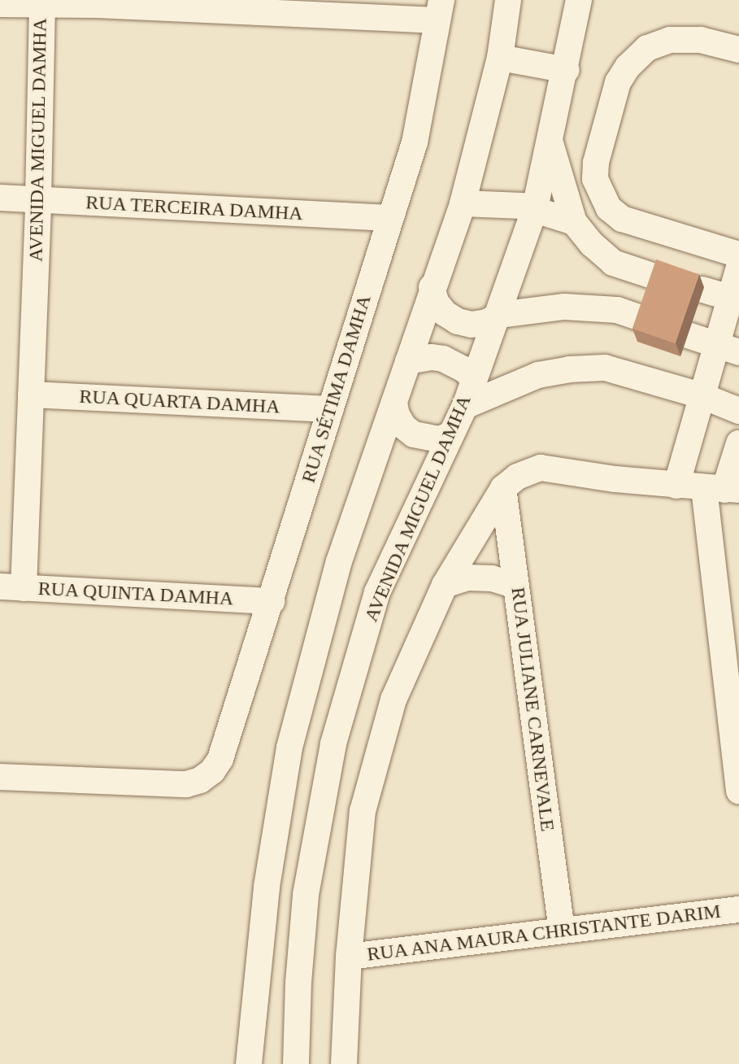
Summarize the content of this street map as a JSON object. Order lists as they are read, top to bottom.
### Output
{
  "streets": {
    "street": [
      "AVENIDA MIGUEL DAMHA",
      "RUA TERCEIRA DAMHA",
      "RUA SÉTIMA DAMHA",
      "RUA QUARTA DAMHA",
      "RUA QUINTA DAMHA",
      "RUA JULIANE CARNEVALE",
      "RUA ANA MAURA CHRISTANTE DARIM"
    ]
  },
  "crossings": [
    ["AVENIDA MIGUEL DAMHA", "RUA TERCEIRA DAMHA"],
    ["AVENIDA MIGUEL DAMHA", "RUA QUARTA DAMHA"],
    ["AVENIDA MIGUEL DAMHA", "RUA QUINTA DAMHA"],
    ["RUA TERCEIRA DAMHA", "RUA SÉTIMA DAMHA"],
    ["RUA SÉTIMA DAMHA", "RUA QUARTA DAMHA"],
    ["RUA SÉTIMA DAMHA", "RUA QUINTA DAMHA"],
    ["RUA JULIANE CARNEVALE", "RUA ANA MAURA CHRISTANTE DARIM"]
  ]
}
